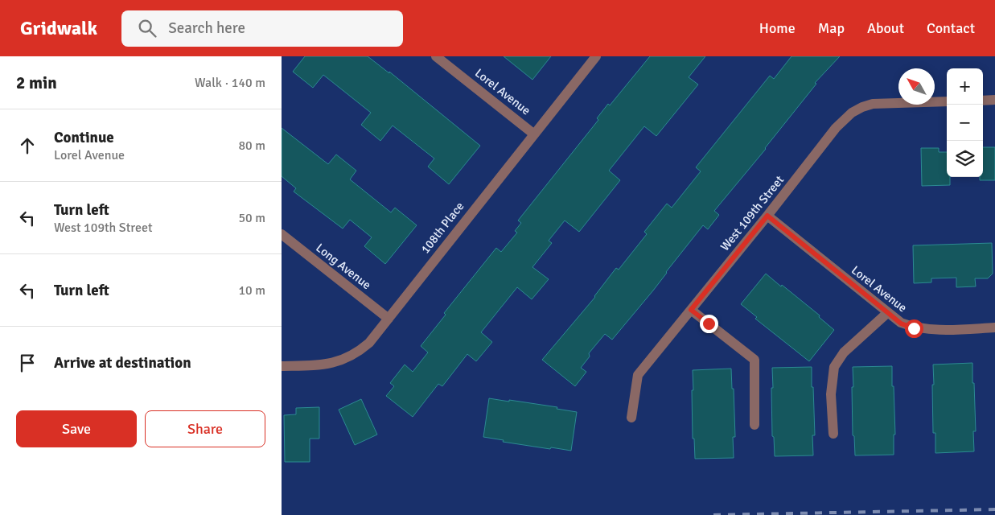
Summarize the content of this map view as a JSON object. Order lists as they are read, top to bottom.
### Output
{
  "streets": {
    "street": [
      "Lorel Avenue",
      "West 109th Street",
      "108th Place",
      "Long Avenue"
    ]
  },
  "crossings": [
    ["Lorel Avenue", "West 109th Street"],
    ["Lorel Avenue", "108th Place"],
    ["108th Place", "Long Avenue"]
  ],
  "north": "top left",
  "page": {
    "header": "Gridwalk",
    "search": "Search here",
    "nav": [
      "Home",
      "Map",
      "About",
      "Contact"
    ],
    "heading": ["2 min", "Walk · 140 m"],
    "map_buttons": ["+", "−"],
    "list": [
      ["Continue", "Lorel Avenue", "80 m"],
      ["Turn left", "West 109th Street", "50 m"],
      ["Turn left", "10 m"],
      "Arrive at destination"
    ],
    "buttons": ["Save", "Share"]
  }
}
